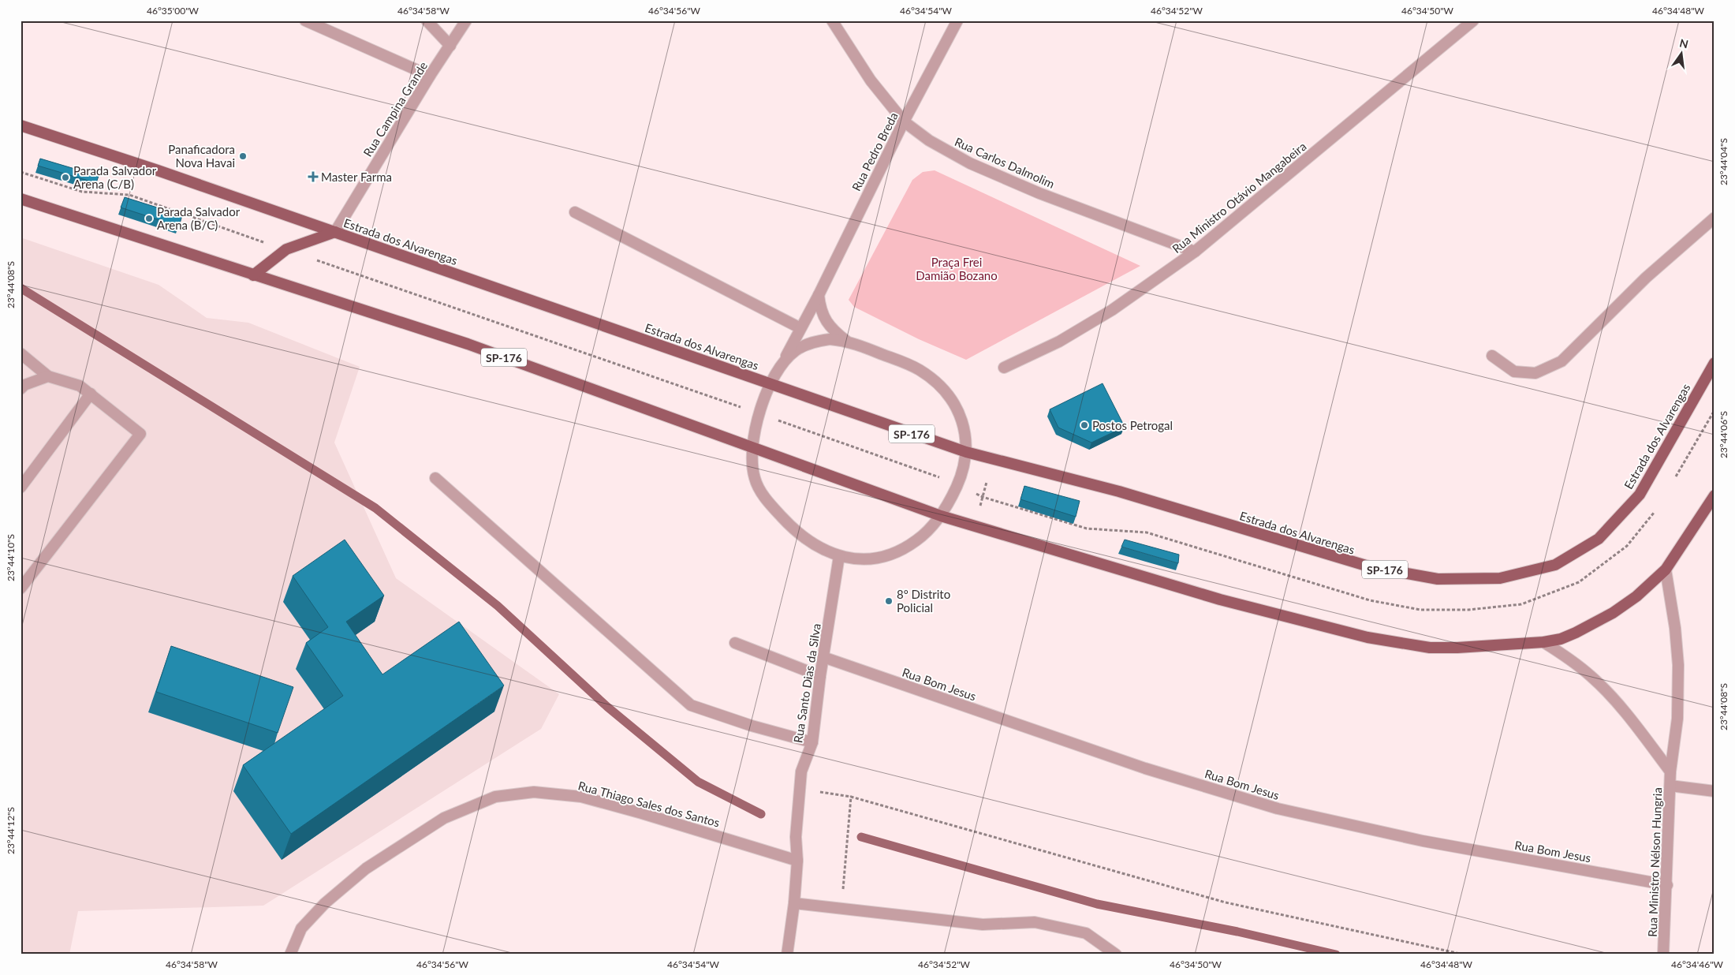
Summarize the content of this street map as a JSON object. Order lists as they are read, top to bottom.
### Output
{
  "streets": {
    "main road": ["Estrada dos Alvarengas", "SP-176"],
    "street": [
      "Rua Campina Grande",
      "Rua Pedro Breda",
      "Rua Carlos Dalmolim",
      "Rua Ministro Otávio Mangabeira",
      "Rua Santo Dias da Silva",
      "Rua Bom Jesus",
      "Rua Thiago Sales dos Santos",
      "Rua Ministro Nélson Hungria"
    ]
  },
  "crossings": [
    ["Rua Campina Grande", "Estrada dos Alvarengas"],
    ["Rua Pedro Breda", "Rua Carlos Dalmolim"],
    ["Rua Carlos Dalmolim", "Rua Ministro Otávio Mangabeira"],
    ["SP-176", "Rua Ministro Nélson Hungria"],
    ["Rua Santo Dias da Silva", "Rua Bom Jesus"],
    ["Rua Santo Dias da Silva", "Rua Thiago Sales dos Santos"],
    ["Rua Bom Jesus", "Rua Ministro Nélson Hungria"]
  ],
  "parks": ["Praça Frei Damião Bozano"],
  "places": {
    "other": [
      "Panaficadora Nova Havai",
      "Parada Salvador Arena (C/B)",
      "Parada Salvador Arena (B/C)",
      "Postos Petrogal",
      "8º Distrito Policial"
    ],
    "health": ["Master Farma"]
  },
  "north": "top",
  "coordinates": [
    "46°35'00\"W",
    "46°34'58\"W",
    "46°34'56\"W",
    "46°34'54\"W",
    "46°34'52\"W",
    "46°34'50\"W",
    "46°34'48\"W",
    "23°44'04\"S",
    "23°44'08\"S",
    "23°44'06\"S",
    "23°44'10\"S",
    "23°44'12\"S",
    "46°34'46\"W"
  ]
}
